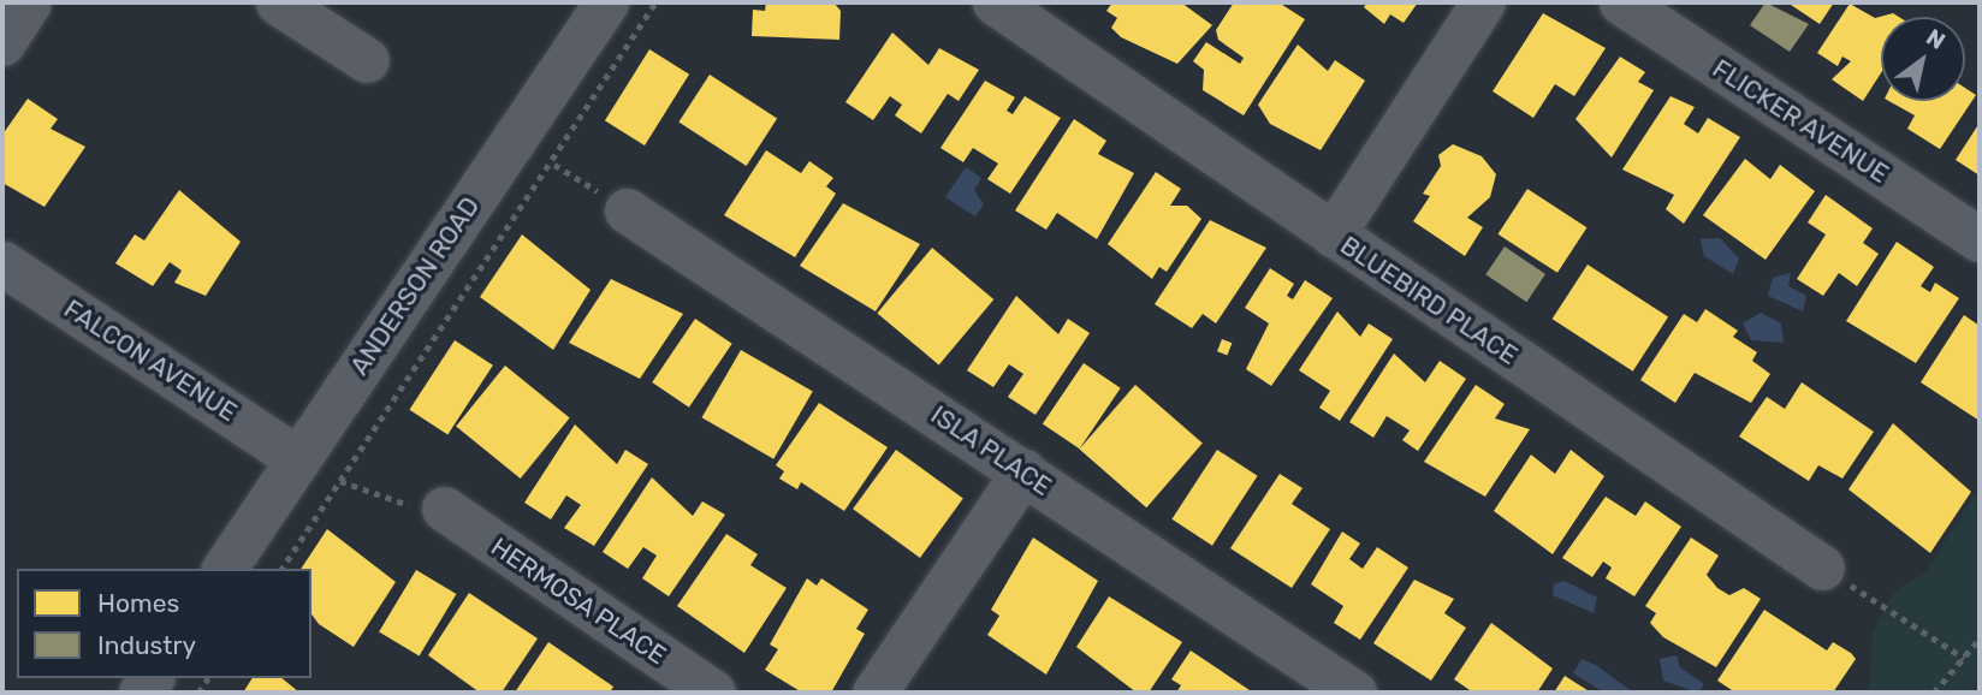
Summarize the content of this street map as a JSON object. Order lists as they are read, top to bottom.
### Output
{
  "streets": {
    "street": [
      "FLICKER AVENUE",
      "ANDERSON ROAD",
      "BLUEBIRD PLACE",
      "FALCON AVENUE",
      "ISLA PLACE",
      "HERMOSA PLACE"
    ]
  },
  "crossings": [
    ["ANDERSON ROAD", "FALCON AVENUE"]
  ],
  "legend": ["Homes", "Industry"],
  "north": "top right"
}
